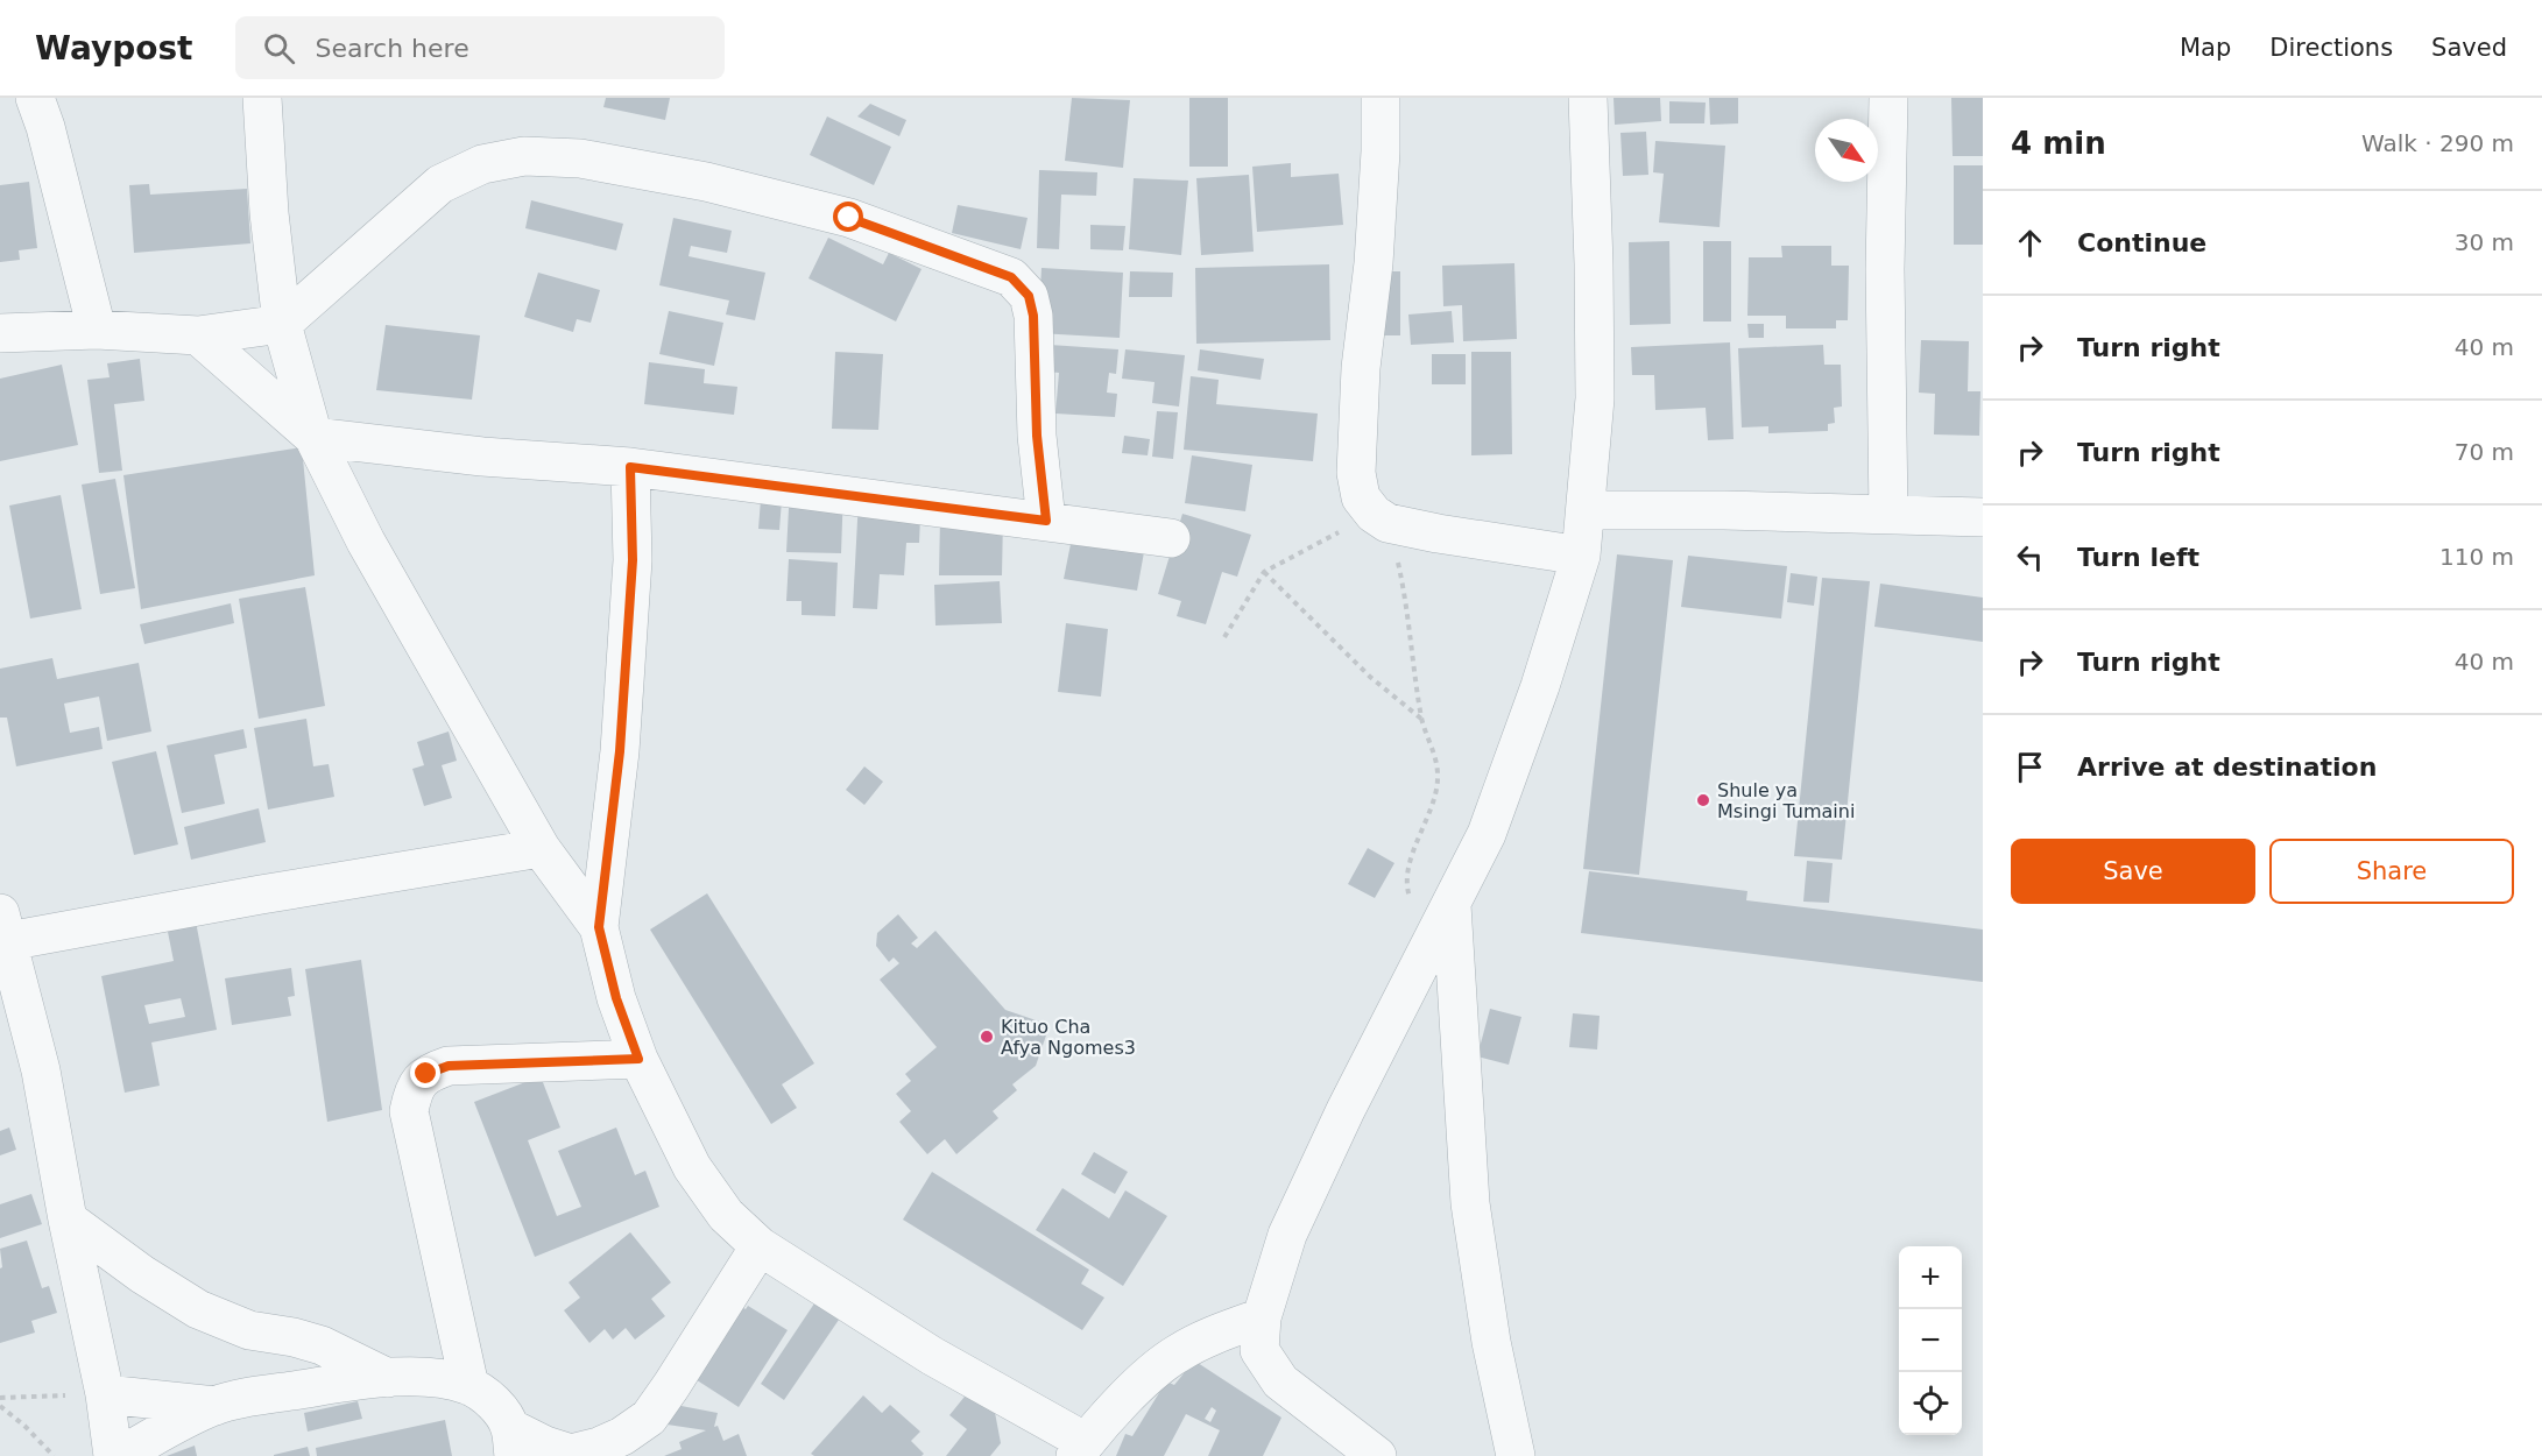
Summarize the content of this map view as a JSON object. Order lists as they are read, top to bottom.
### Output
{
  "places": ["Shule ya Msingi Tumaini", "Kituo Cha Afya Ngomes3"],
  "north": "bottom right",
  "page": {
    "header": "Waypost",
    "search": "Search here",
    "nav": ["Map", "Directions", "Saved"],
    "heading": ["4 min", "Walk · 290 m"],
    "list": [
      ["Continue", "30 m"],
      ["Turn right", "40 m"],
      ["Turn right", "70 m"],
      ["Turn left", "110 m"],
      ["Turn right", "40 m"],
      "Arrive at destination"
    ],
    "buttons": ["Save", "Share"],
    "map_buttons": ["+", "−"]
  }
}
